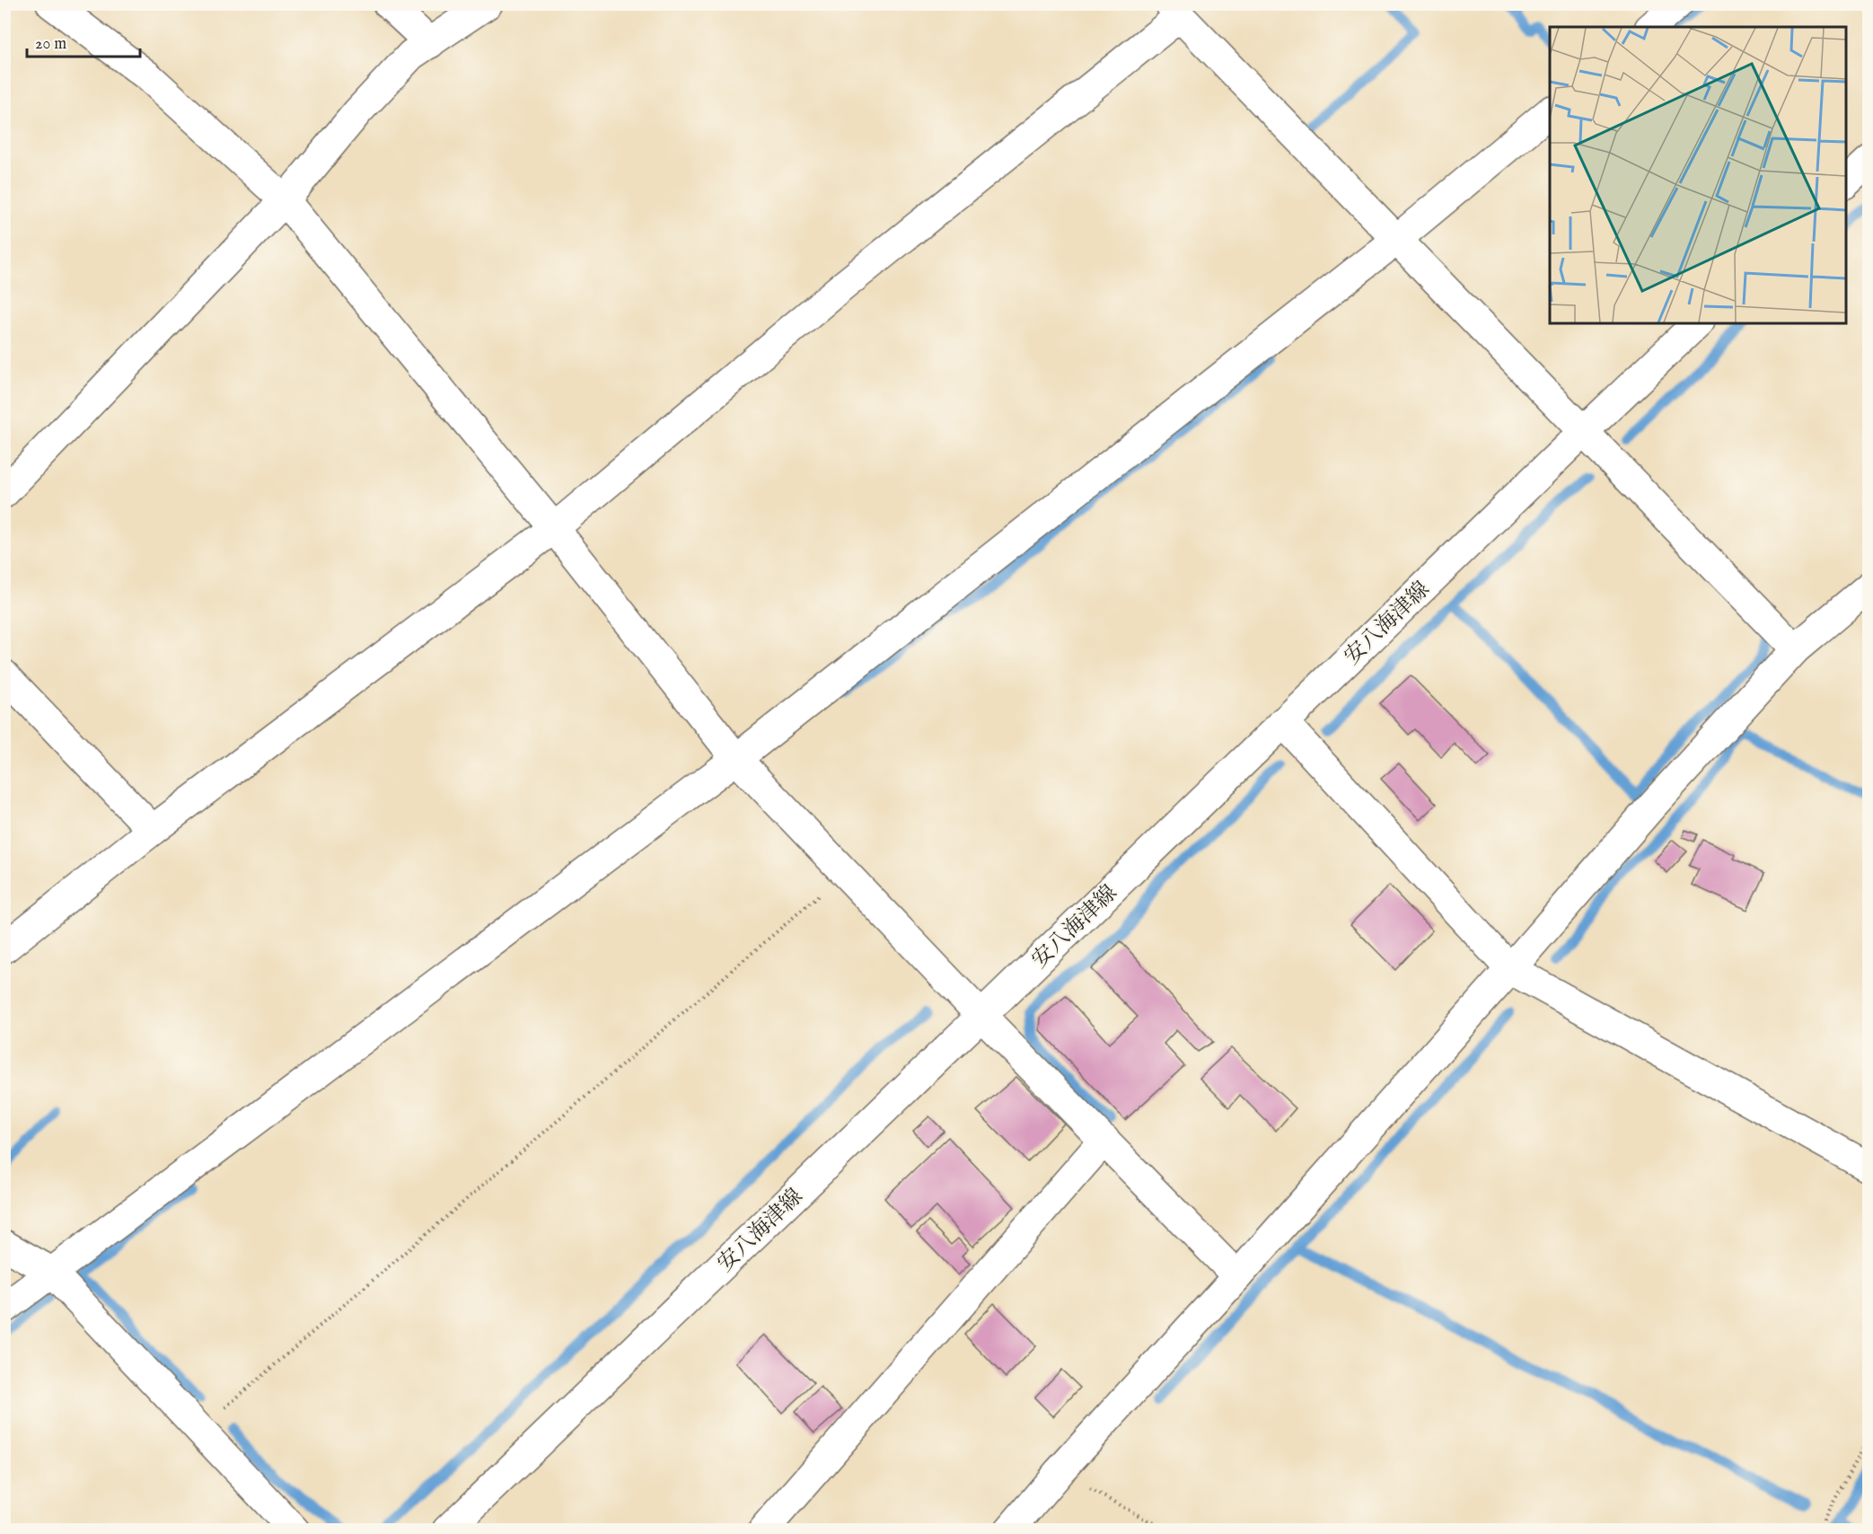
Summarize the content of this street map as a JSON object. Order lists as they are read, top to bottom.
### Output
{
  "streets": {
    "street": ["安八海津線"]
  },
  "scale_bar": "20 m"
}
